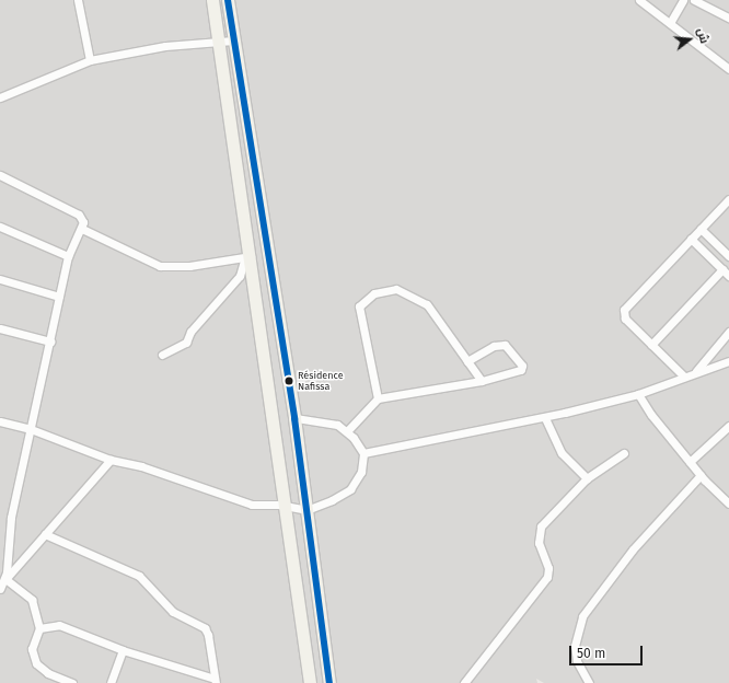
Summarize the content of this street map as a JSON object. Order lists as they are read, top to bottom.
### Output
{
  "places": ["Résidence Nafissa"],
  "scale_bar": "50 m",
  "north": "right"
}
